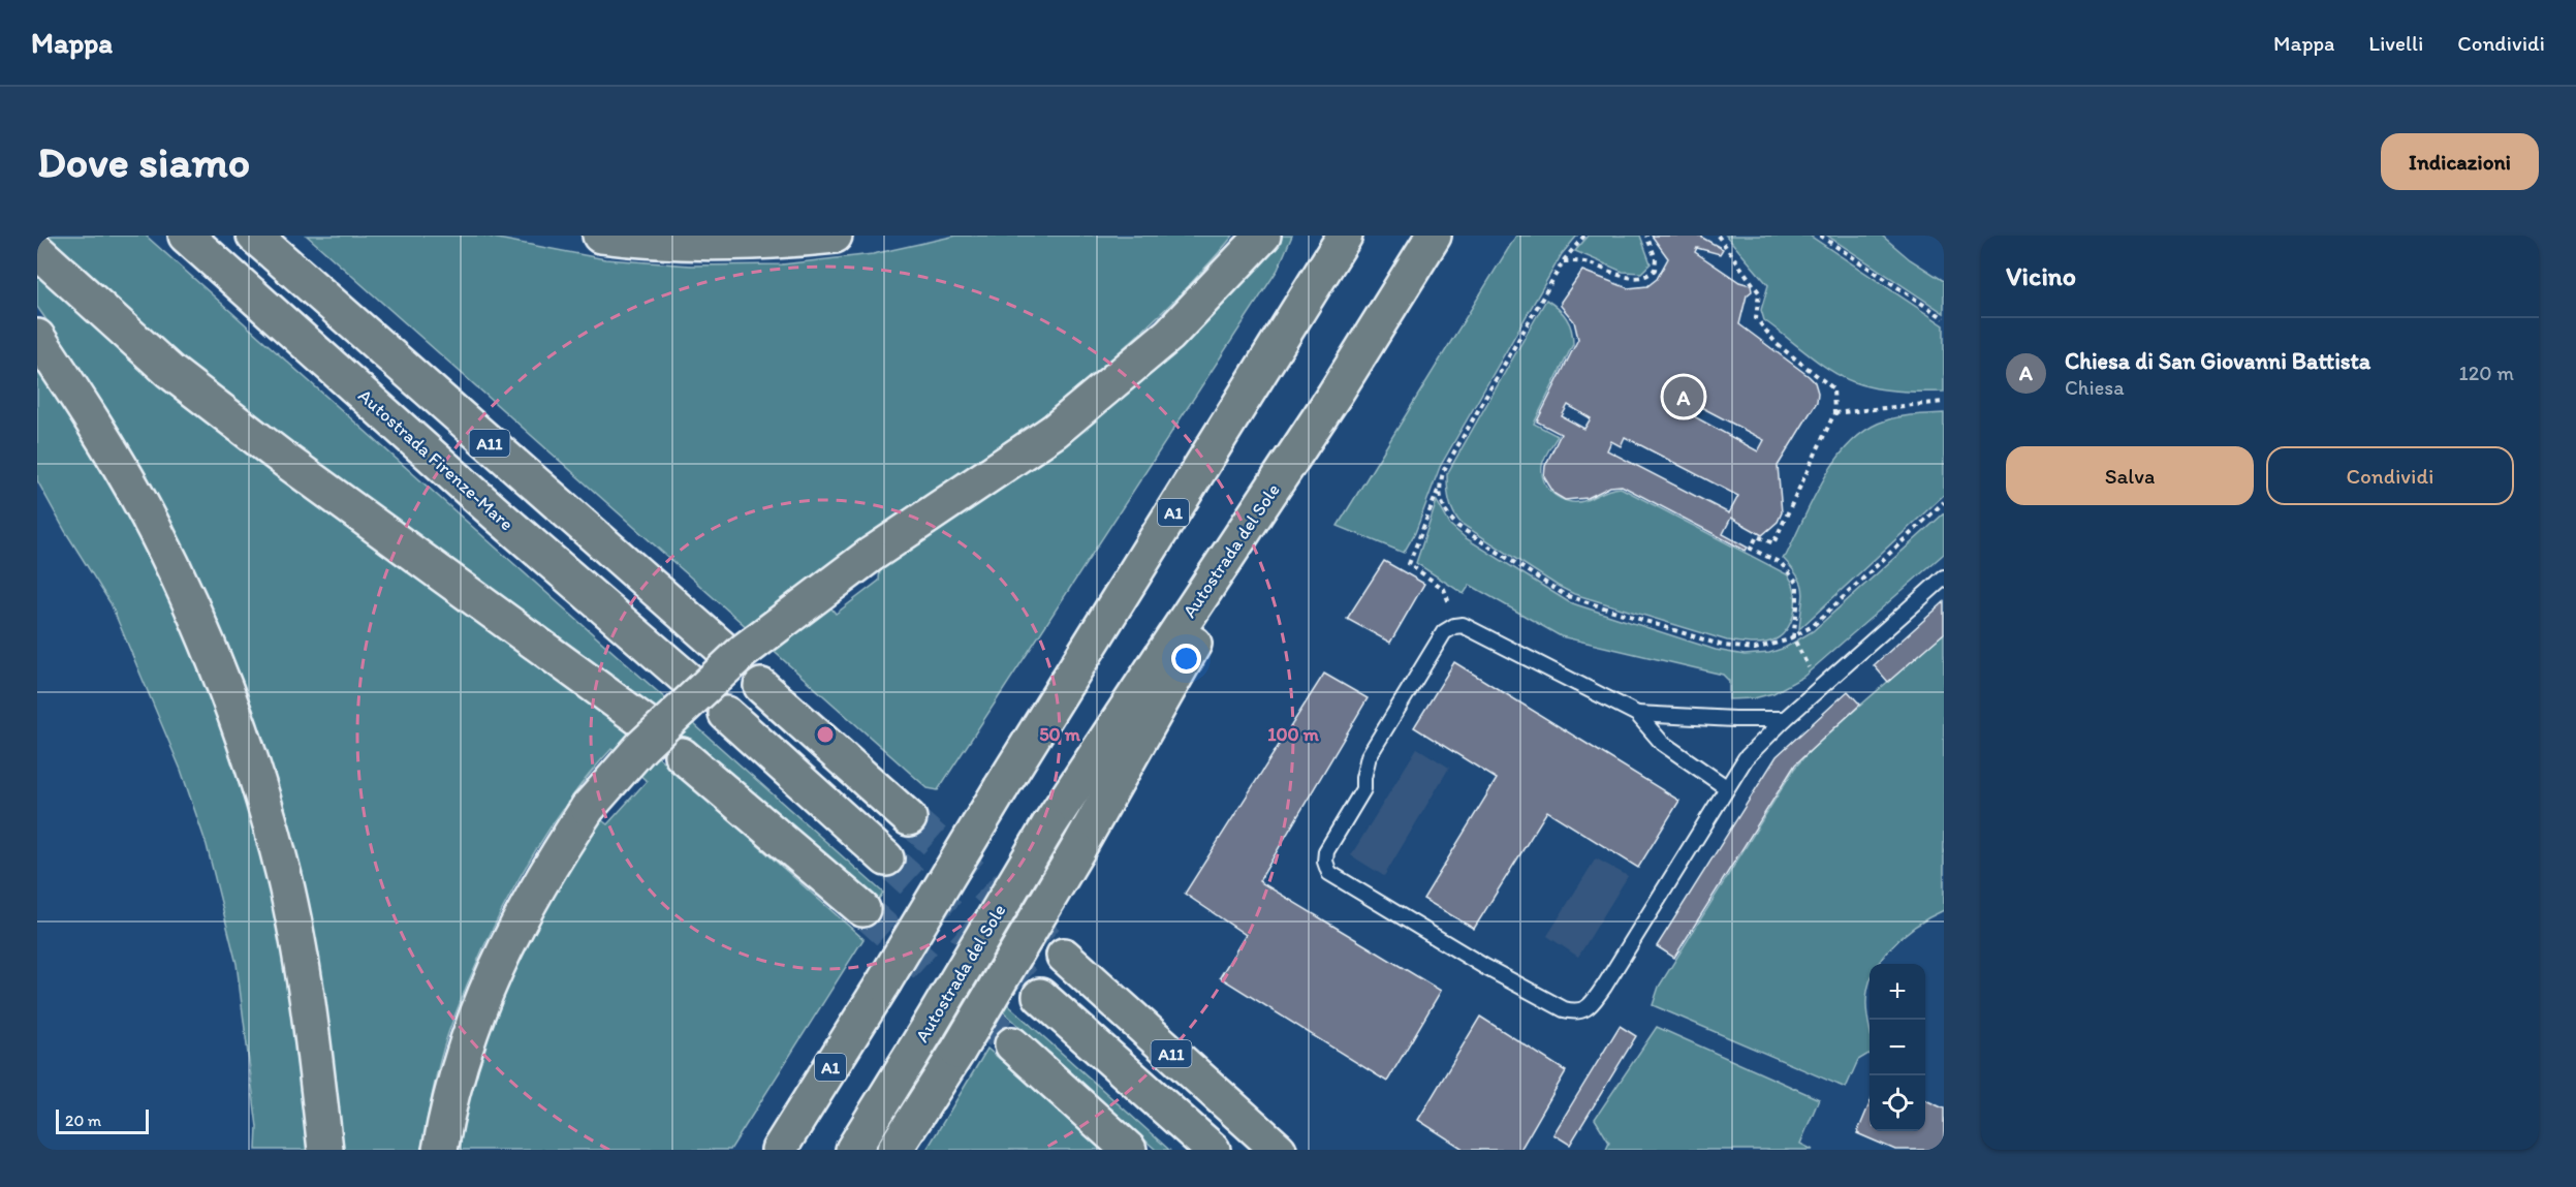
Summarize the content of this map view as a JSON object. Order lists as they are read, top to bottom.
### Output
{
  "streets": {
    "highway": [
      "A11",
      "Autostrada Firenze-Mare",
      "A1",
      "Autostrada del Sole"
    ]
  },
  "scale_bar": "20 m",
  "page": {
    "header": "Mappa",
    "nav": ["Mappa", "Livelli", "Condividi"],
    "buttons": [
      "Indicazioni",
      ["Salva", "Condividi"]
    ],
    "title": "Dove siamo",
    "heading": "Vicino",
    "list": [
      {
        "mark": "A",
        "name": "Chiesa di San Giovanni Battista",
        "note": "Chiesa",
        "value": "120 m"
      }
    ],
    "pins": "A",
    "map_buttons": ["+", "−"],
    "scale": "20 m"
  },
  "rings": ["50 m", "100 m"]
}
